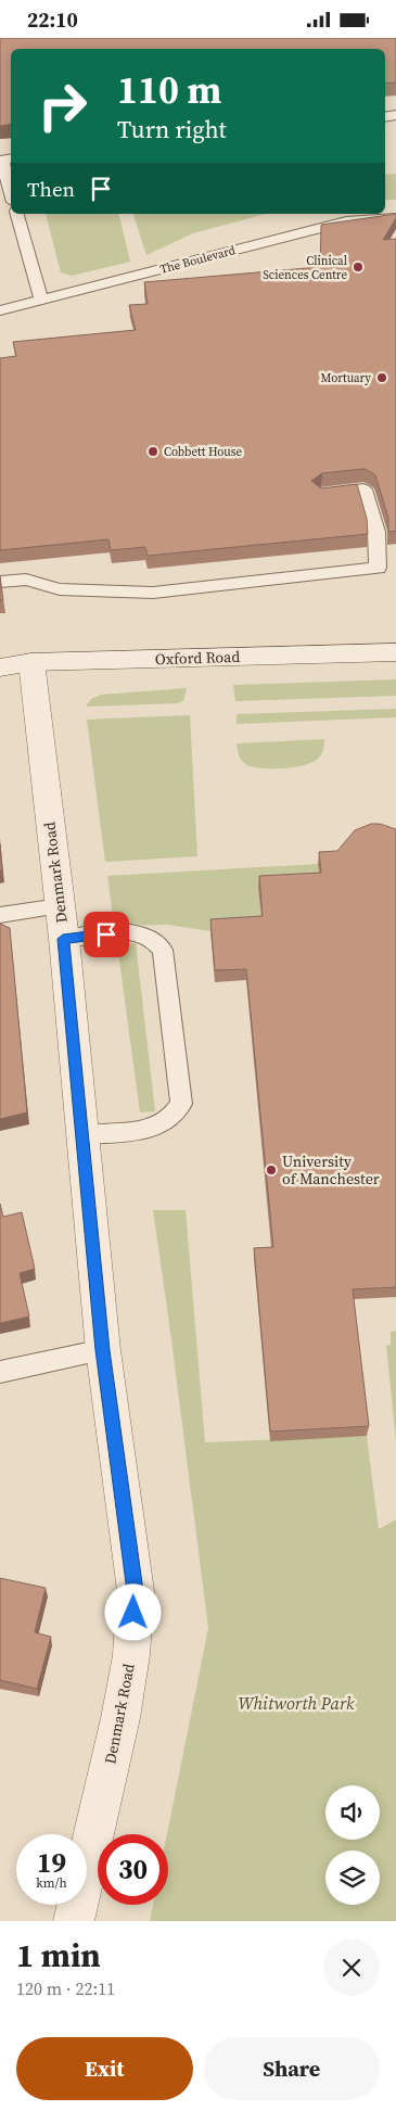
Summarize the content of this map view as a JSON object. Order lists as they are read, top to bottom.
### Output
{
  "streets": {
    "street": ["Oxford Road", "Denmark Road"],
    "lane": ["The Boulevard"]
  },
  "crossings": [
    ["Oxford Road", "Denmark Road"]
  ],
  "parks": ["Whitworth Park"],
  "places": [
    "Clinical Sciences Centre",
    "Mortuary",
    "Cobbett House",
    "University of Manchester"
  ],
  "page": {
    "status": "22:10",
    "turn": ["110 m", "Turn right"],
    "then": "Then",
    "speed": "19 km/h",
    "limit": "30",
    "heading": ["1 min", "120 m · 22:11"],
    "buttons": ["Exit", "Share"]
  }
}
